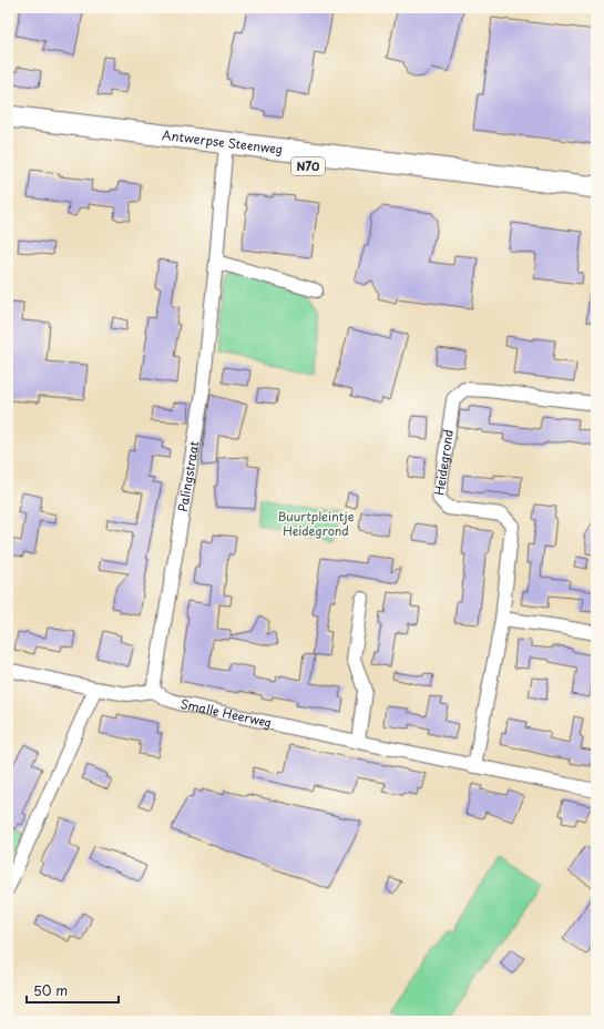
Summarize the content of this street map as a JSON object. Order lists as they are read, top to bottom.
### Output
{
  "streets": {
    "main road": ["Antwerpse Steenweg", "N70"],
    "street": ["Heidegrond", "Palingstraat", "Smalle Heerweg"]
  },
  "crossings": [
    ["Antwerpse Steenweg", "Palingstraat"],
    ["Heidegrond", "Smalle Heerweg"],
    ["Palingstraat", "Smalle Heerweg"]
  ],
  "parks": ["Buurtpleintje Heidegrond"],
  "scale_bar": "50 m"
}
